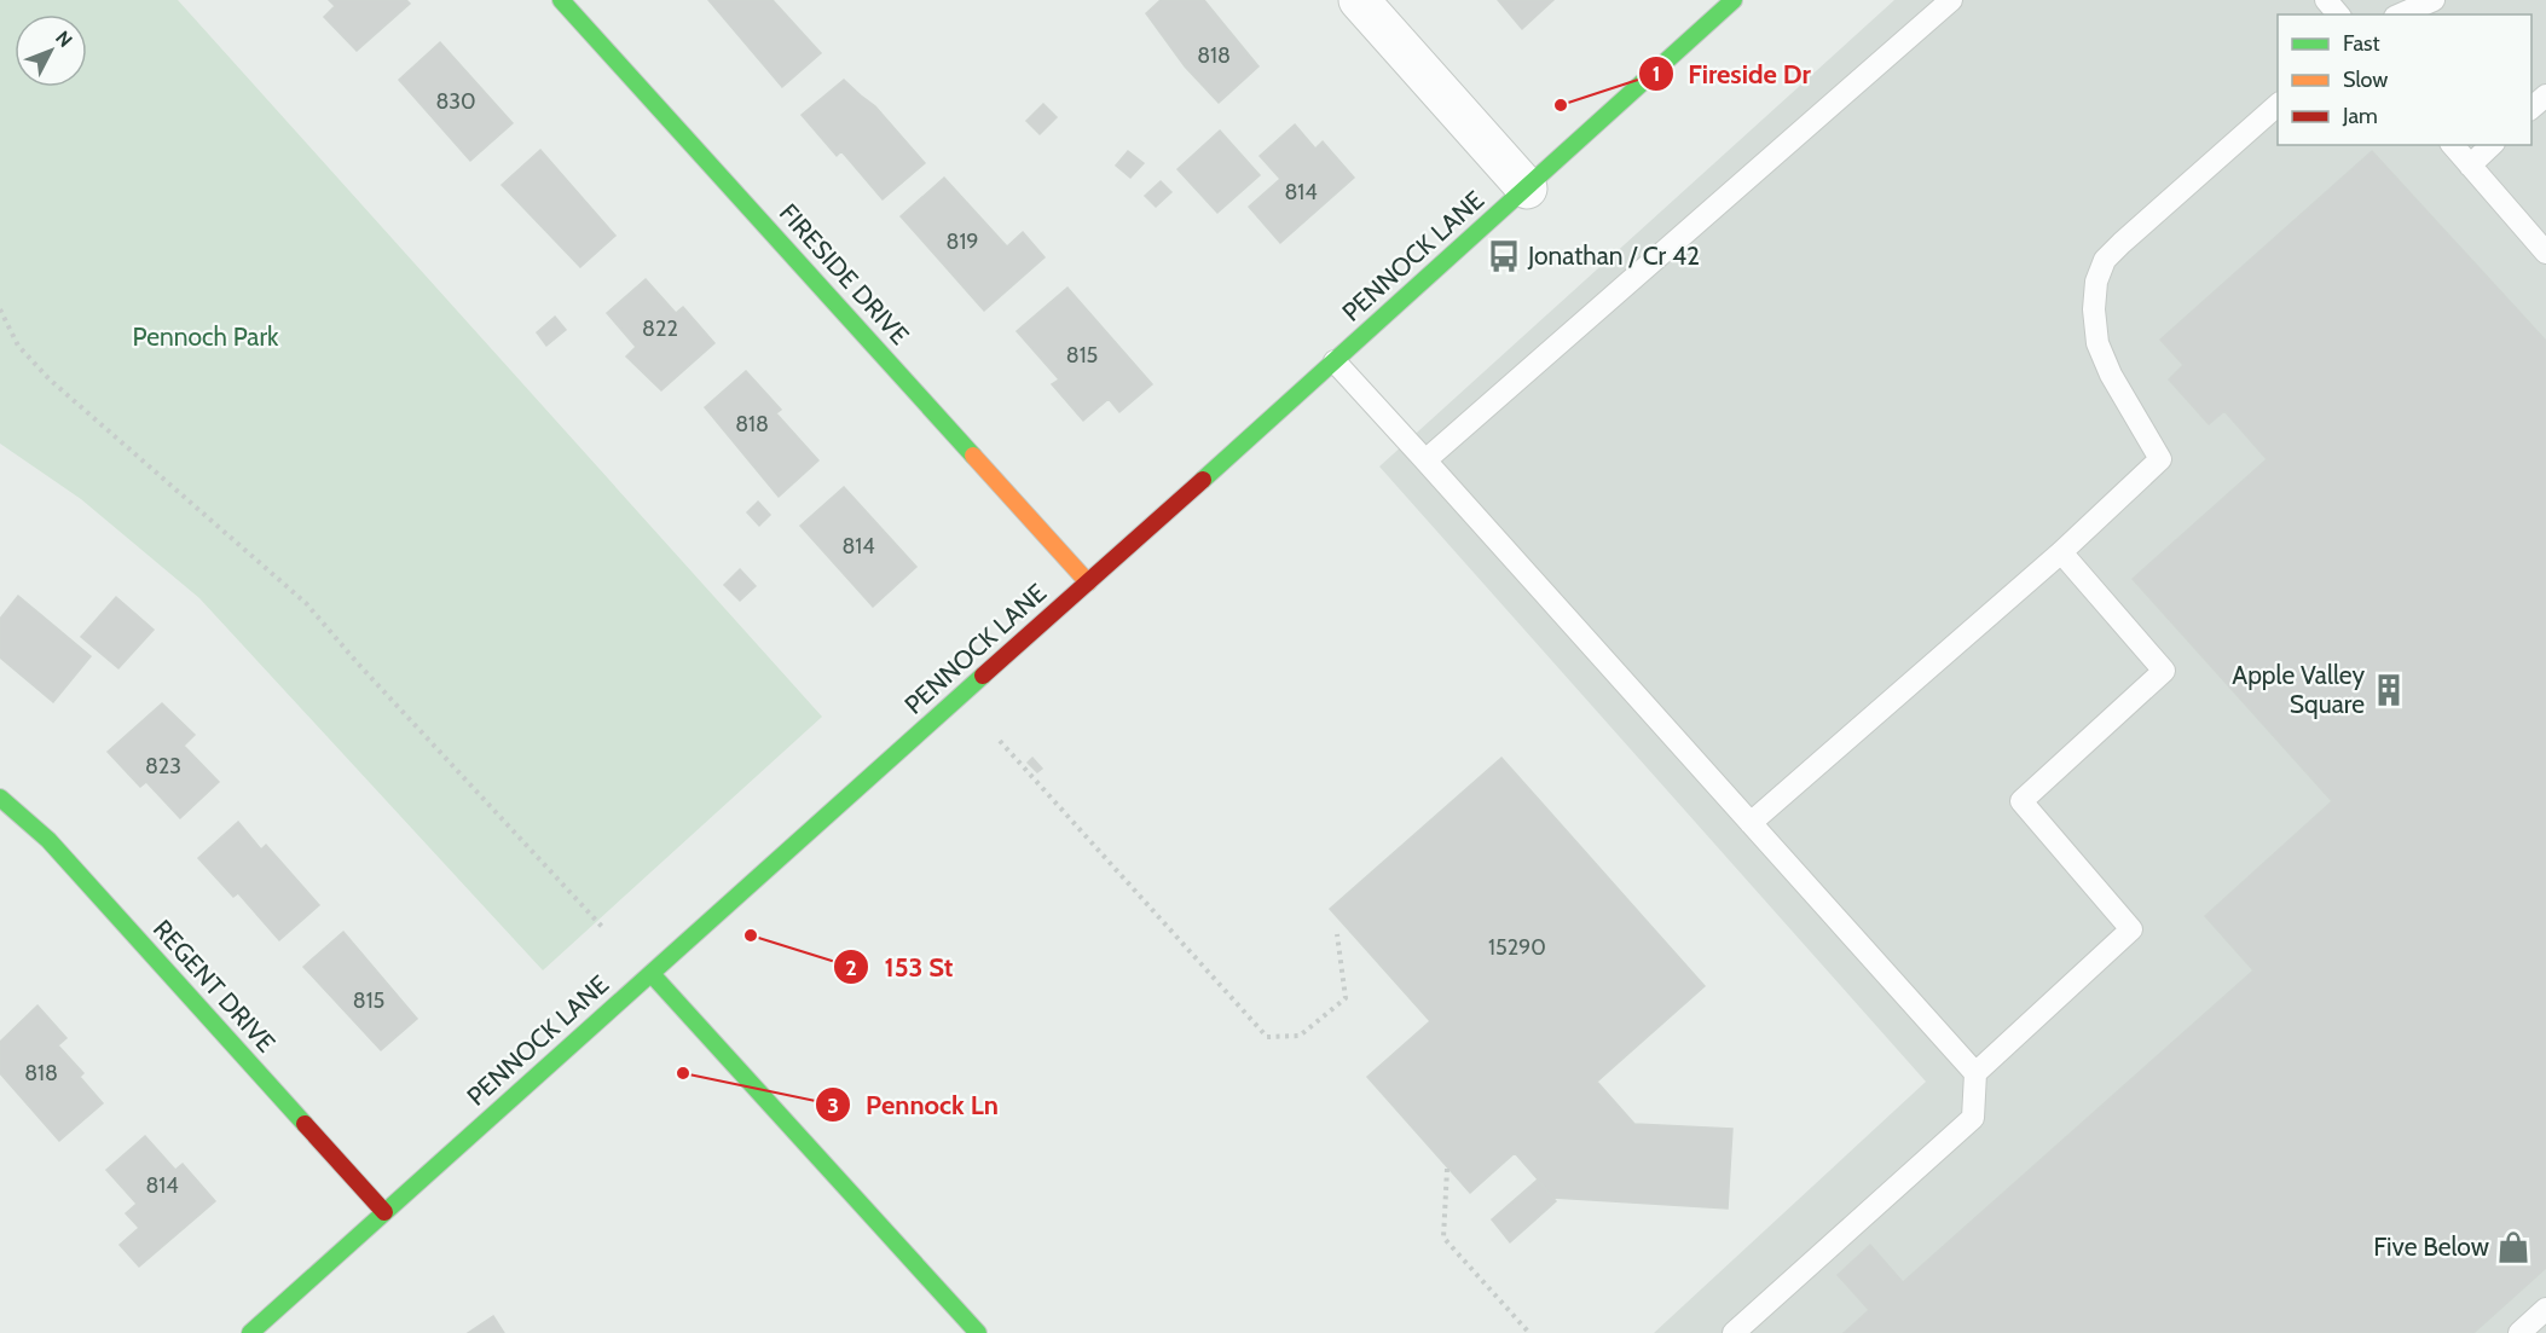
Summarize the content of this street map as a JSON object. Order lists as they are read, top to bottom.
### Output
{
  "streets": {
    "street": ["PENNOCK LANE", "FIRESIDE DRIVE", "REGENT DRIVE"]
  },
  "crossings": [
    ["PENNOCK LANE", "FIRESIDE DRIVE"],
    ["PENNOCK LANE", "REGENT DRIVE"]
  ],
  "parks": ["Pennoch Park"],
  "places": {
    "other": ["Fireside Dr", "153 St", "Pennock Ln"],
    "bus stop": ["Jonathan / Cr 42"],
    "building": ["Apple Valley Square"],
    "shop": ["Five Below"]
  },
  "house_numbers": [
    "818",
    "830",
    "814",
    "819",
    "822",
    "815",
    "818",
    "814",
    "823",
    "15290",
    "815",
    "818",
    "814"
  ],
  "legend": ["Fast", "Slow", "Jam"],
  "north": "top right"
}
